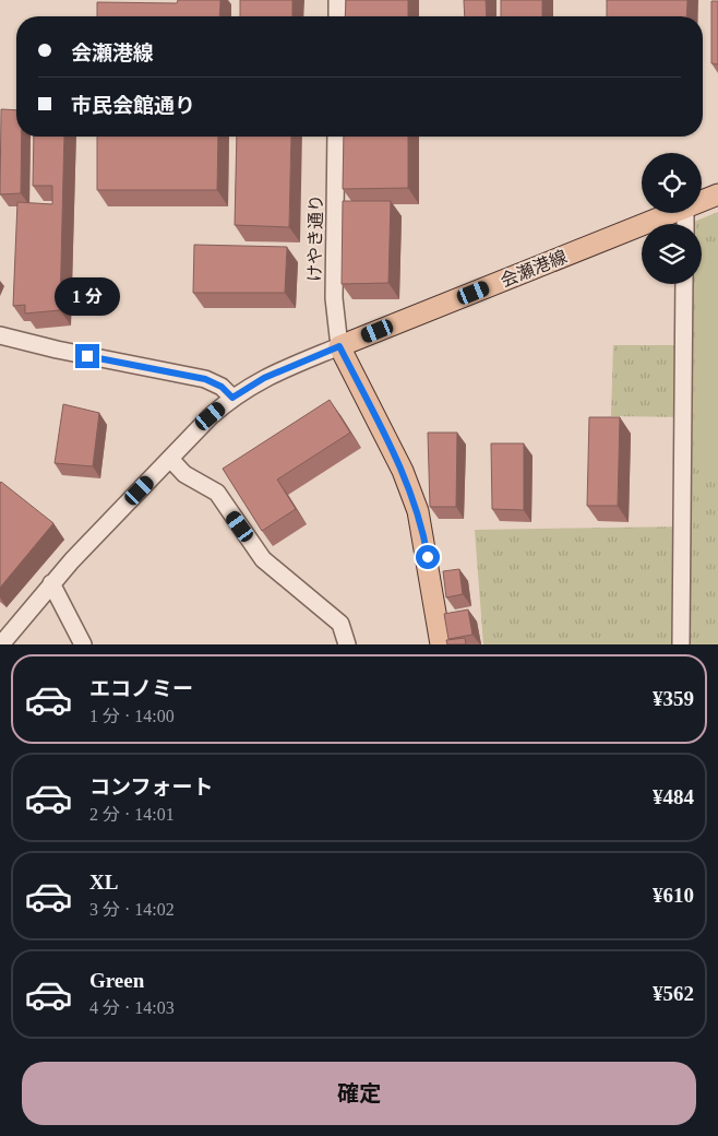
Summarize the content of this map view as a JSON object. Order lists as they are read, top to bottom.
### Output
{
  "streets": {
    "main road": ["会瀬港線"],
    "street": ["けやき通り"]
  },
  "crossings": [
    ["けやき通り", "会瀬港線"]
  ],
  "page": {
    "banner": ["会瀬港線", "市民会館通り"],
    "bubble": "1 分",
    "list": [
      {
        "name": "エコノミー",
        "note": "1 分 · 14:00",
        "value": "¥359"
      },
      {
        "name": "コンフォート",
        "note": "2 分 · 14:01",
        "value": "¥484"
      },
      {
        "name": "XL",
        "note": "3 分 · 14:02",
        "value": "¥610"
      },
      {
        "name": "Green",
        "note": "4 分 · 14:03",
        "value": "¥562"
      }
    ],
    "buttons": "確定"
  }
}
